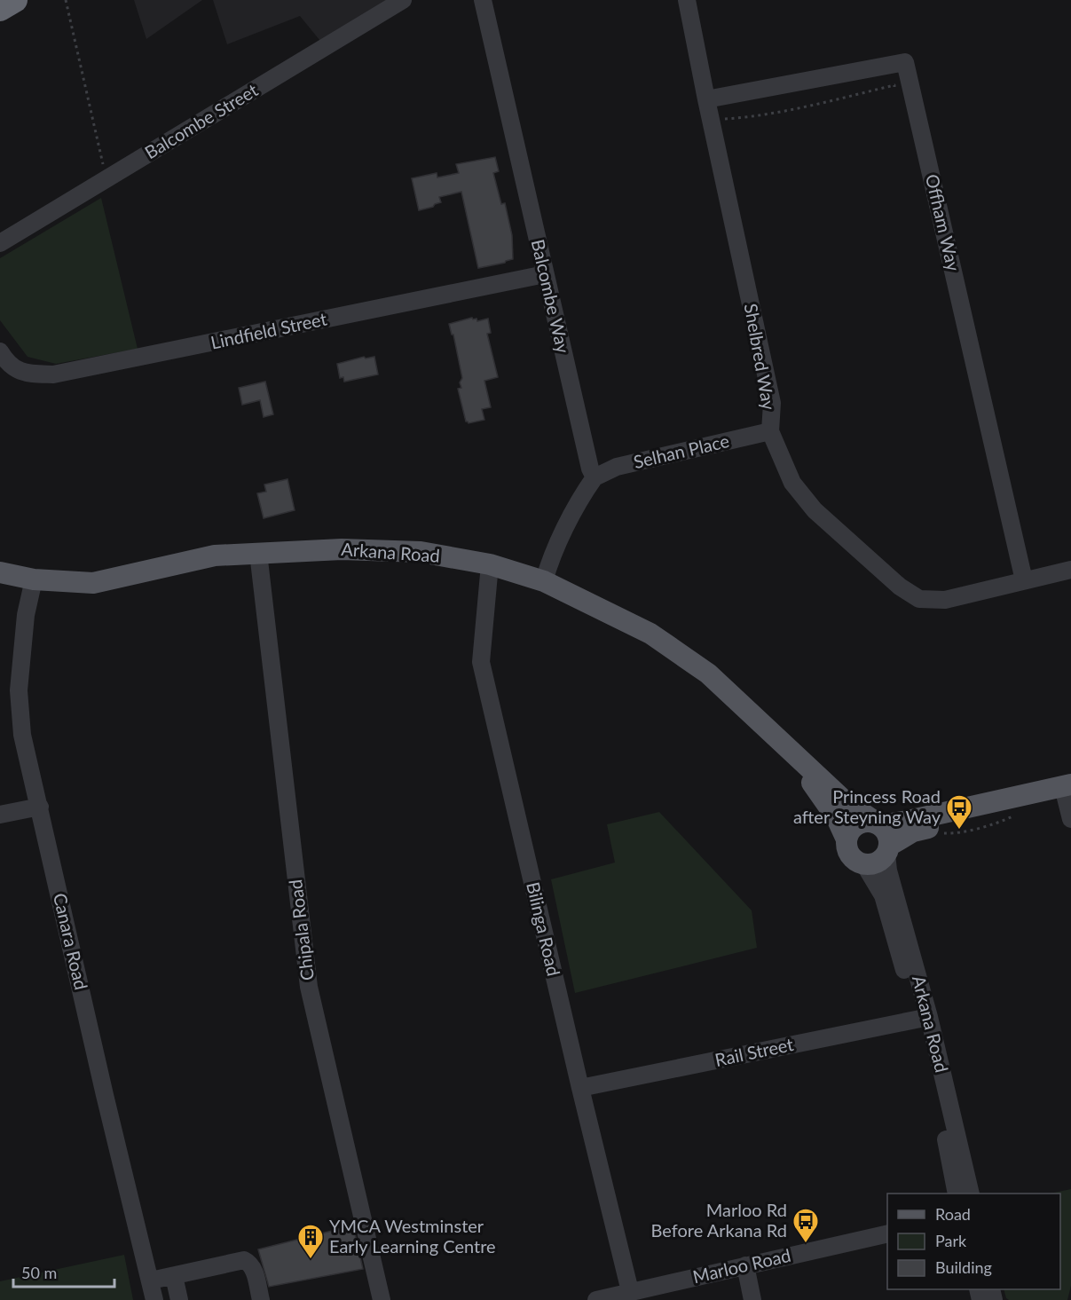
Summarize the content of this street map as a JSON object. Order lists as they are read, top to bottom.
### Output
{
  "streets": {
    "main road": ["Arkana Road"],
    "street": [
      "Balcombe Street",
      "Offham Way",
      "Balcombe Way",
      "Lindfield Street",
      "Shelbred Way",
      "Selhan Place",
      "Bilinga Road",
      "Chipala Road",
      "Canara Road",
      "Rail Street",
      "Marloo Road"
    ]
  },
  "crossings": [
    ["Offham Way", "Shelbred Way"],
    ["Balcombe Way", "Lindfield Street"],
    ["Balcombe Way", "Selhan Place"],
    ["Shelbred Way", "Selhan Place"],
    ["Arkana Road", "Bilinga Road"],
    ["Arkana Road", "Chipala Road"],
    ["Arkana Road", "Canara Road"],
    ["Arkana Road", "Rail Street"],
    ["Bilinga Road", "Rail Street"],
    ["Bilinga Road", "Marloo Road"]
  ],
  "places": {
    "bus stop": ["Princess Road after Steyning Way", "Marloo Rd Before Arkana Rd"],
    "building": ["YMCA Westminster Early Learning Centre"]
  },
  "legend": ["Road", "Park", "Building"],
  "scale_bar": "50 m"
}
